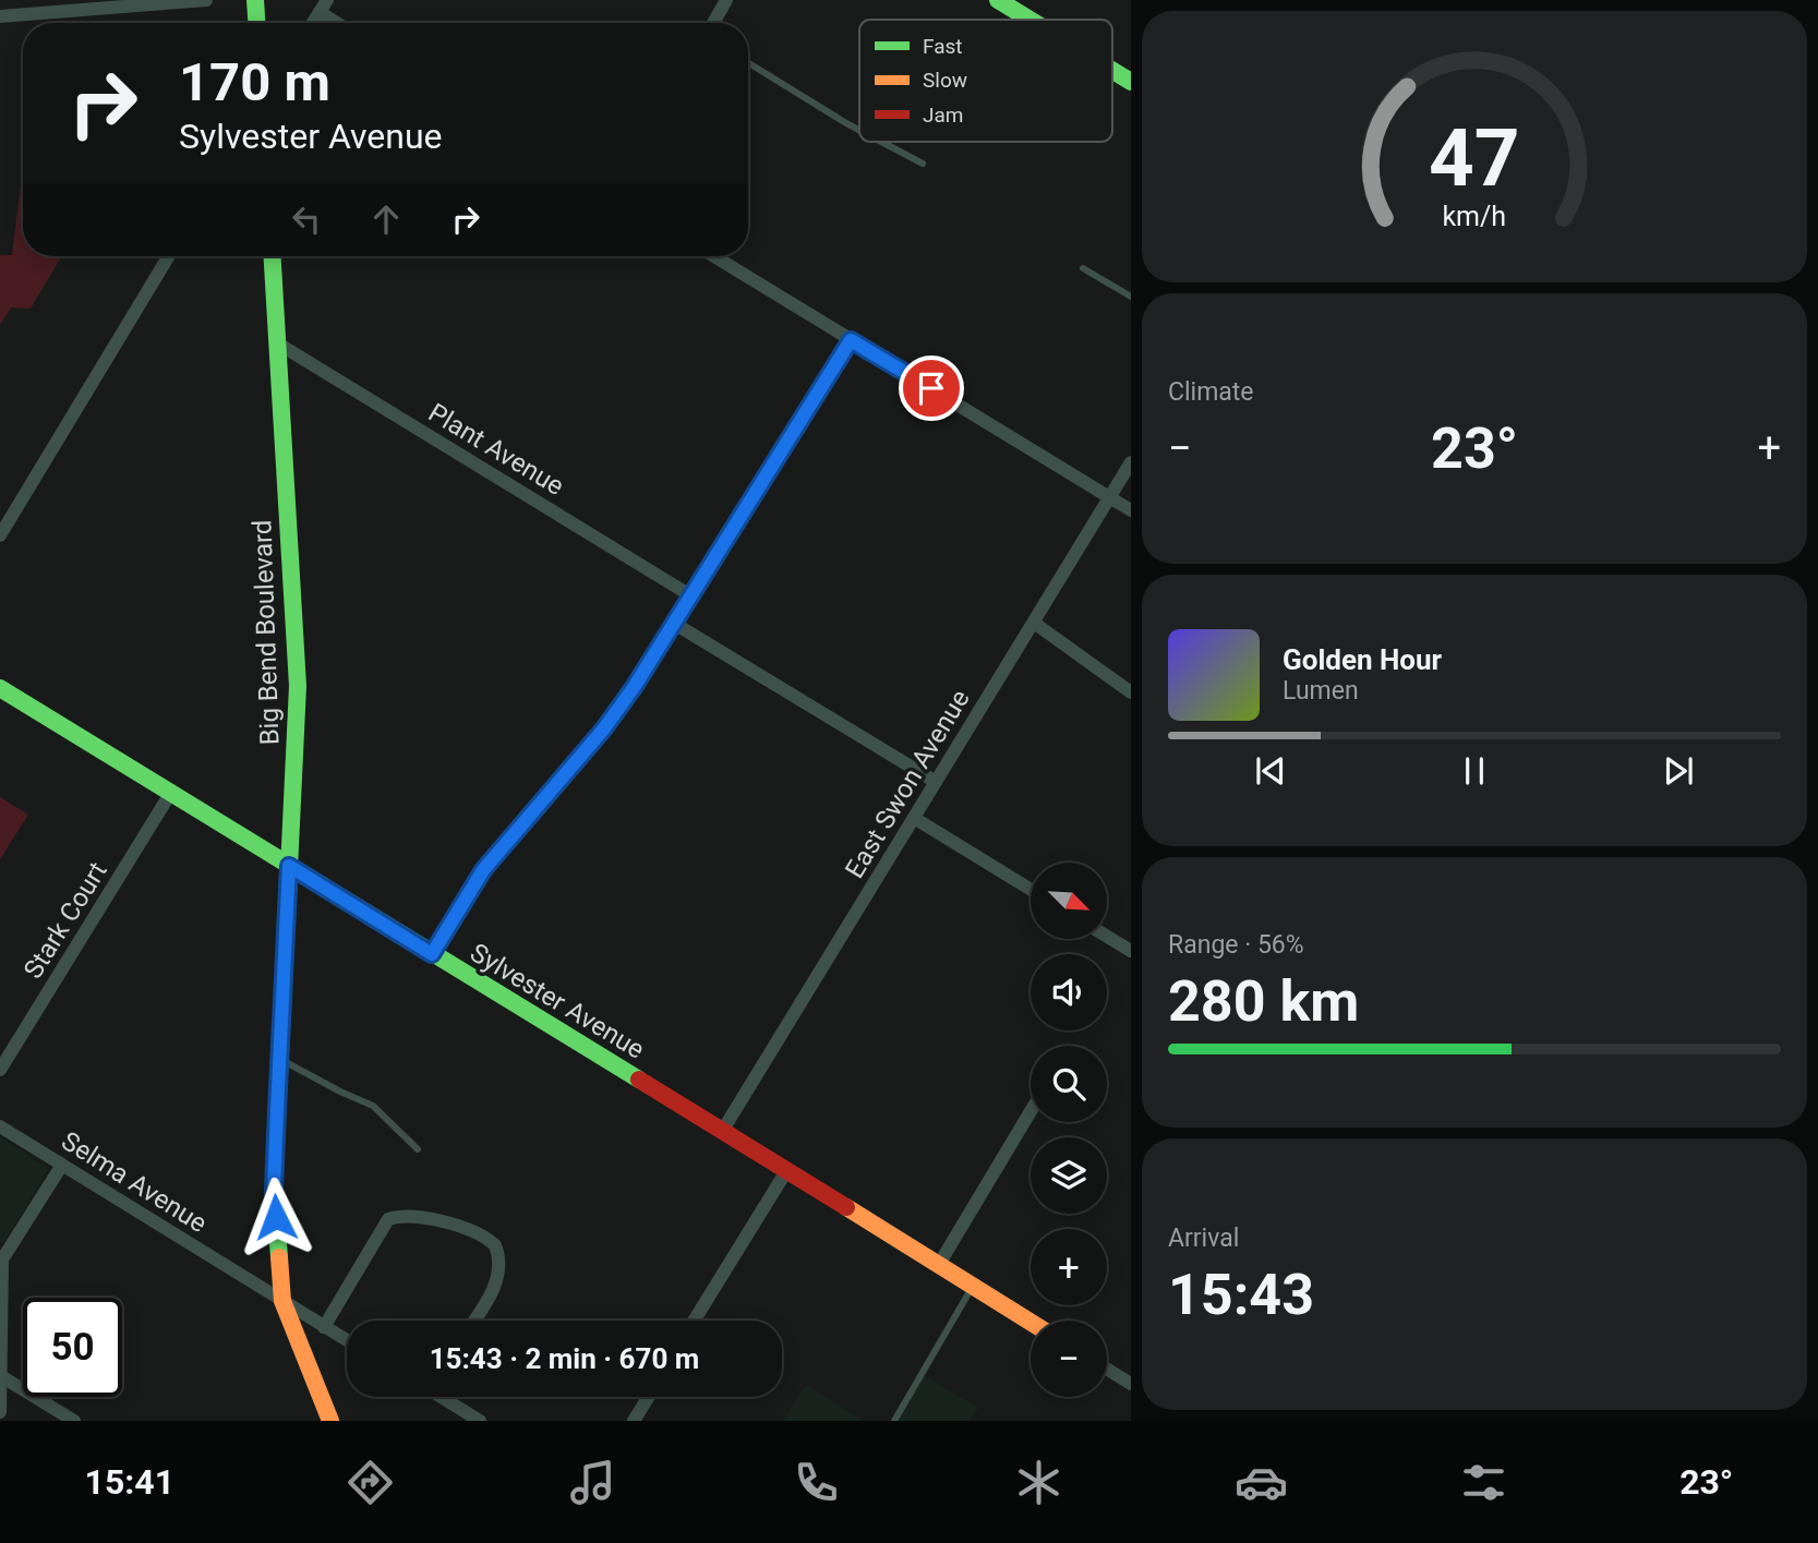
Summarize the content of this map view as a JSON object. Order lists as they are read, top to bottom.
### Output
{
  "streets": {
    "main road": ["Big Bend Boulevard", "Sylvester Avenue"],
    "street": [
      "Plant Avenue",
      "East Swon Avenue",
      "Stark Court",
      "Selma Avenue"
    ]
  },
  "crossings": [
    ["Plant Avenue", "Big Bend Boulevard"],
    ["Big Bend Boulevard", "Sylvester Avenue"],
    ["Big Bend Boulevard", "Selma Avenue"],
    ["East Swon Avenue", "Sylvester Avenue"],
    ["Stark Court", "Sylvester Avenue"]
  ],
  "legend": ["Fast", "Slow", "Jam"],
  "north": "bottom right",
  "page": {
    "turn": ["170 m", "Sylvester Avenue"],
    "tile": [
      "Climate",
      ["Range · 56%", "280 km"],
      ["Arrival", "15:43"]
    ],
    "heat": ["−", "23°", "+"],
    "song": ["Golden Hour", "Lumen"],
    "map_buttons": ["+", "−"],
    "limit": "50",
    "trip": "15:43 · 2 min · 670 m",
    "tabs": ["15:41", "23°"],
    "gauge": ["47", "km/h"]
  }
}
